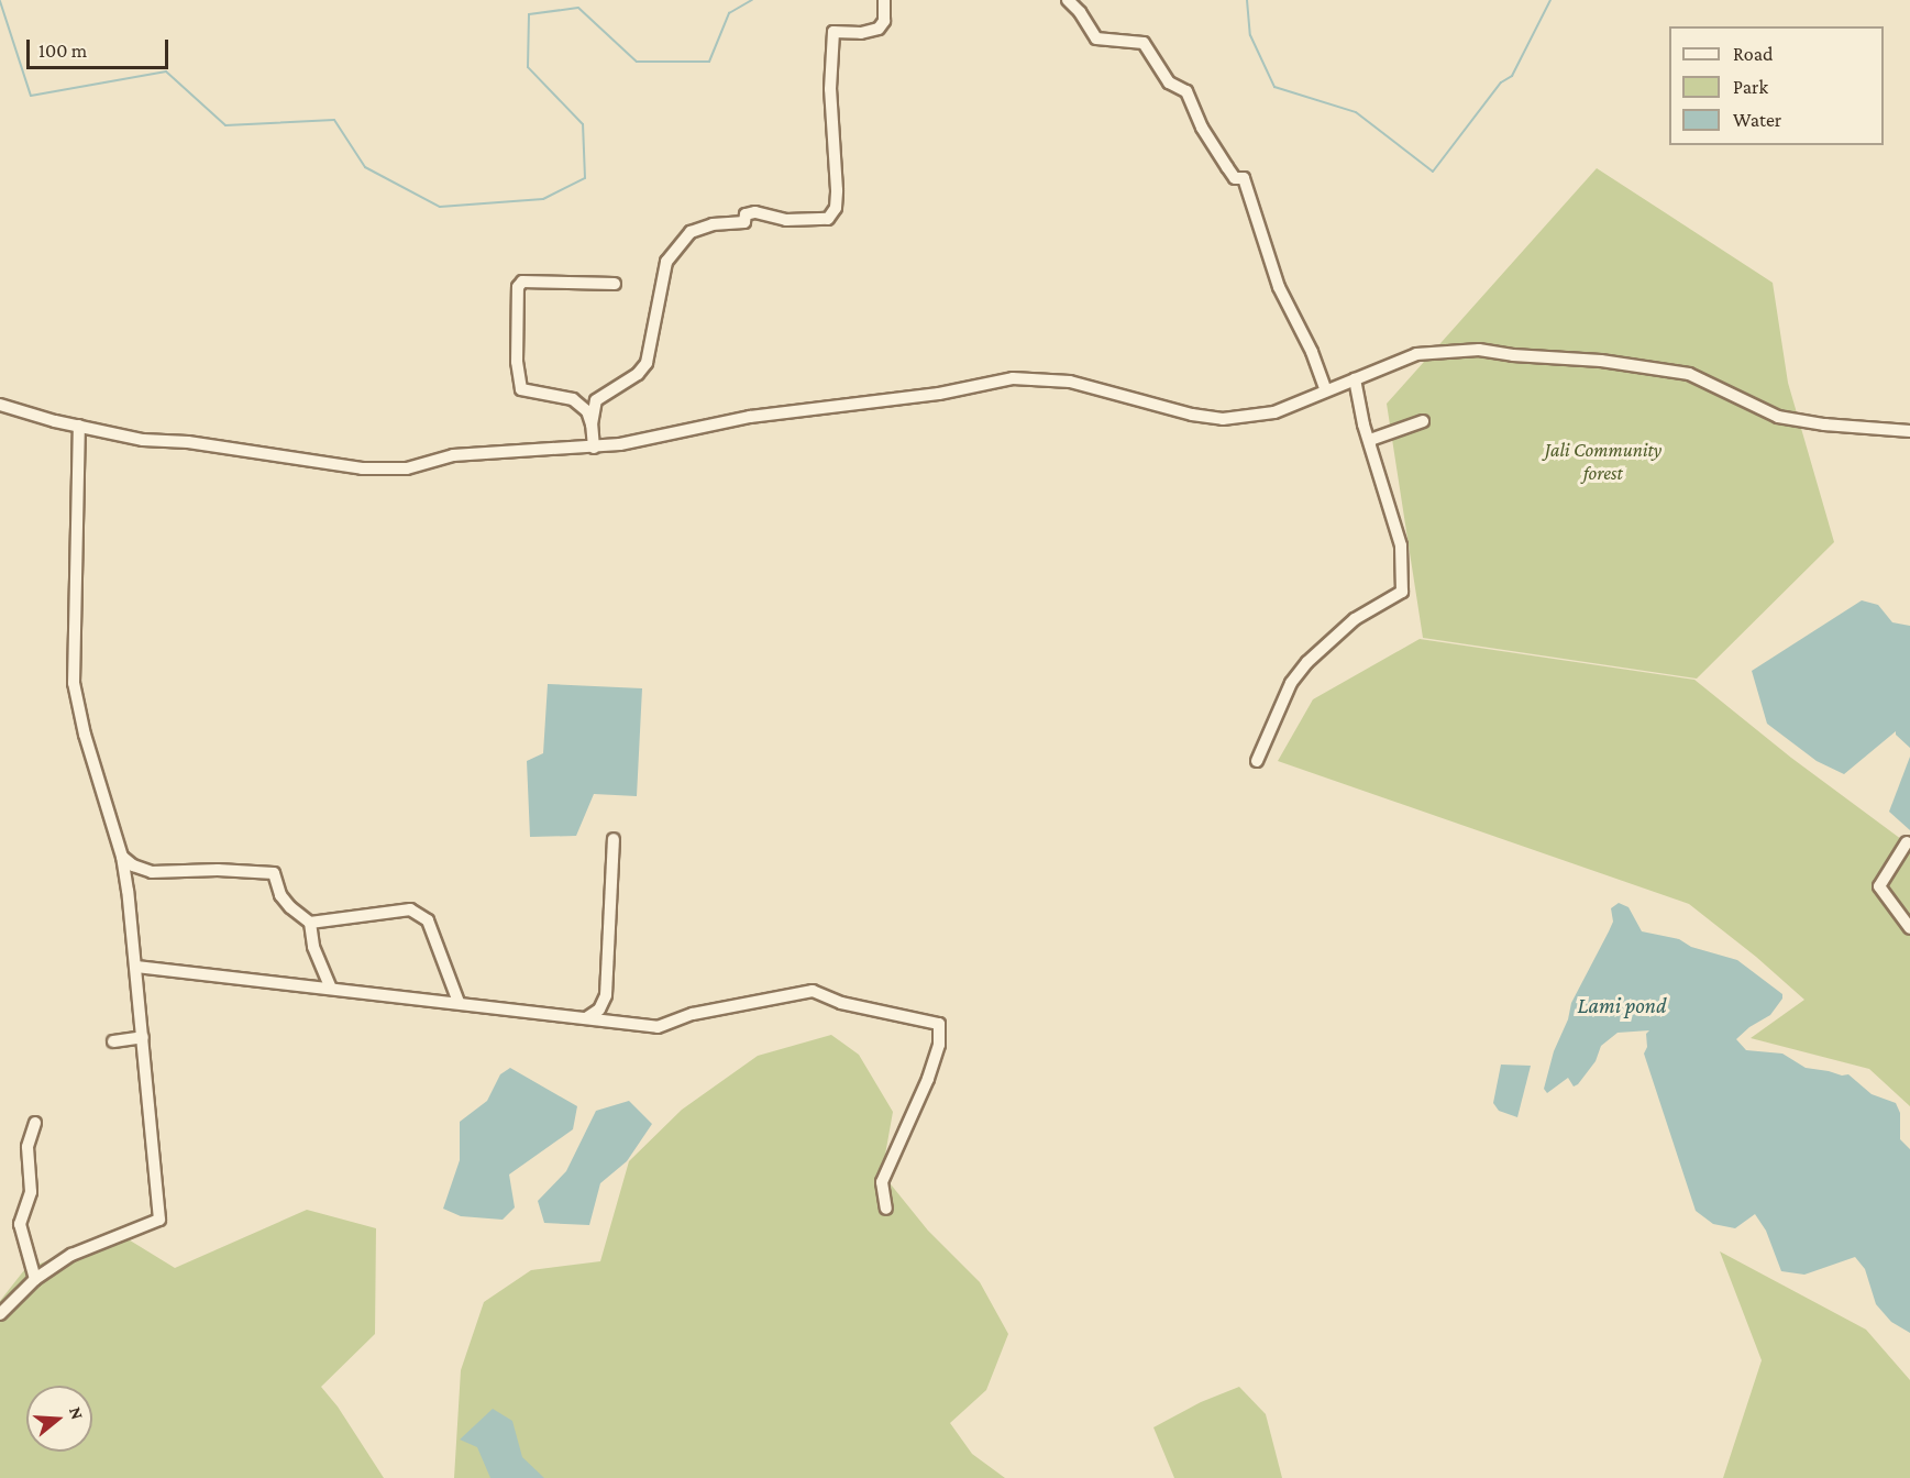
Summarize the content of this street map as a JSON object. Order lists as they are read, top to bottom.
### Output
{
  "water": ["Lami pond"],
  "parks": ["Jali Community forest"],
  "legend": ["Road", "Park", "Water"],
  "scale_bar": "100 m",
  "north": "right"
}
